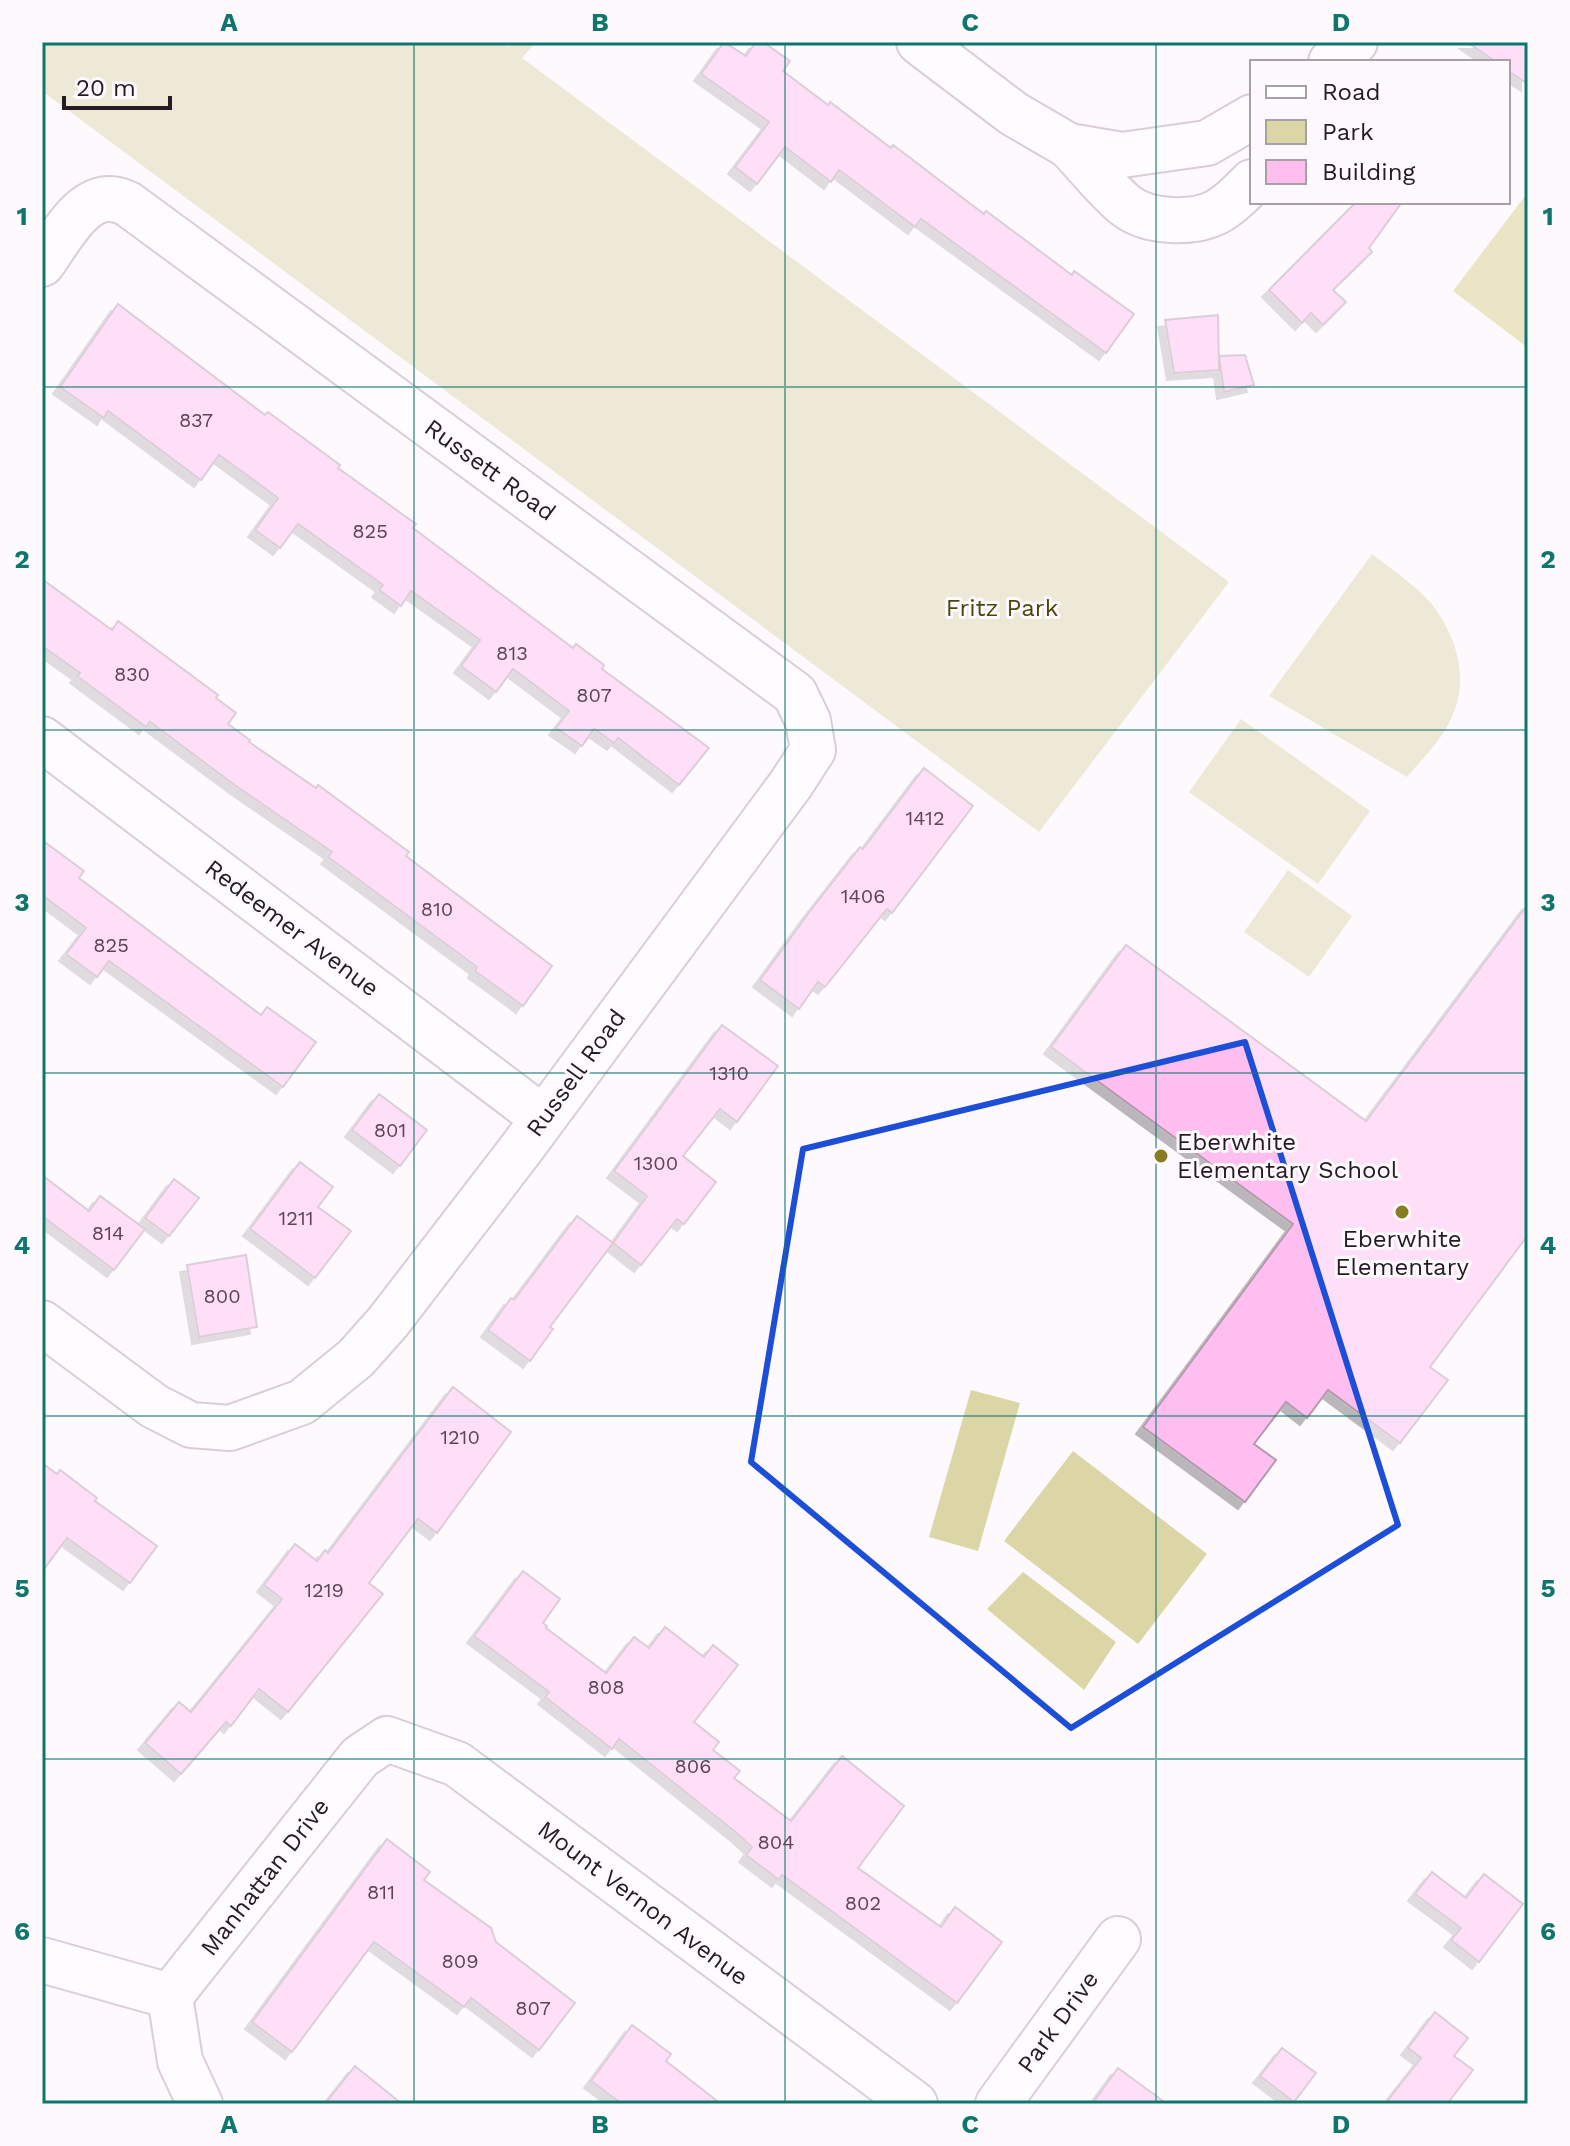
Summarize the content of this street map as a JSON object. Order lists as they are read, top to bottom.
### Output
{
  "streets": {
    "street": [
      "Russett Road",
      "Redeemer Avenue",
      "Russell Road",
      "Manhattan Drive",
      "Mount Vernon Avenue",
      "Park Drive"
    ]
  },
  "crossings": [
    ["Russett Road", "Russell Road"],
    ["Redeemer Avenue", "Russell Road"],
    ["Manhattan Drive", "Mount Vernon Avenue"]
  ],
  "parks": ["Fritz Park"],
  "places": ["Eberwhite Elementary School", "Eberwhite Elementary"],
  "house_numbers": [
    "837",
    "825",
    "813",
    "830",
    "807",
    "1412",
    "1406",
    "810",
    "825",
    "1310",
    "801",
    "1300",
    "1211",
    "814",
    "800",
    "1210",
    "1219",
    "808",
    "806",
    "804",
    "811",
    "802",
    "809",
    "807"
  ],
  "legend": ["Road", "Park", "Building"],
  "scale_bar": "20 m",
  "grid": {
    "columns": [
      "A",
      "B",
      "C",
      "D"
    ],
    "rows": [
      "1",
      "2",
      "3",
      "4",
      "5",
      "6"
    ]
  }
}
